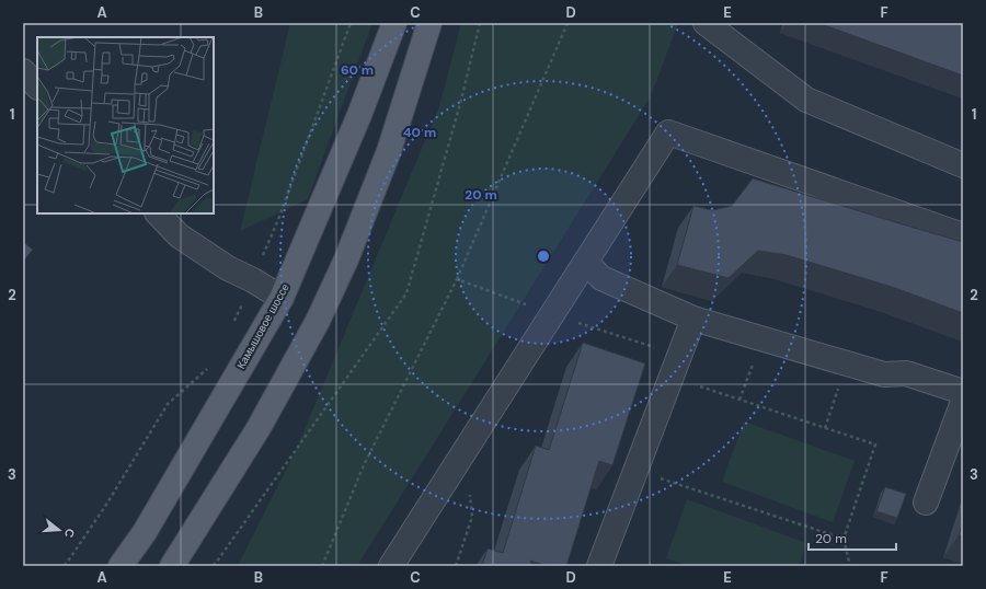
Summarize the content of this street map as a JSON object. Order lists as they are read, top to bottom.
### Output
{
  "streets": {
    "main road": ["Камышовое шоссе"]
  },
  "scale_bar": "20 m",
  "north": "right",
  "grid": {
    "columns": [
      "A",
      "B",
      "C",
      "D",
      "E",
      "F"
    ],
    "rows": ["1", "2", "3"]
  },
  "rings": ["60 m", "40 m", "20 m"]
}
